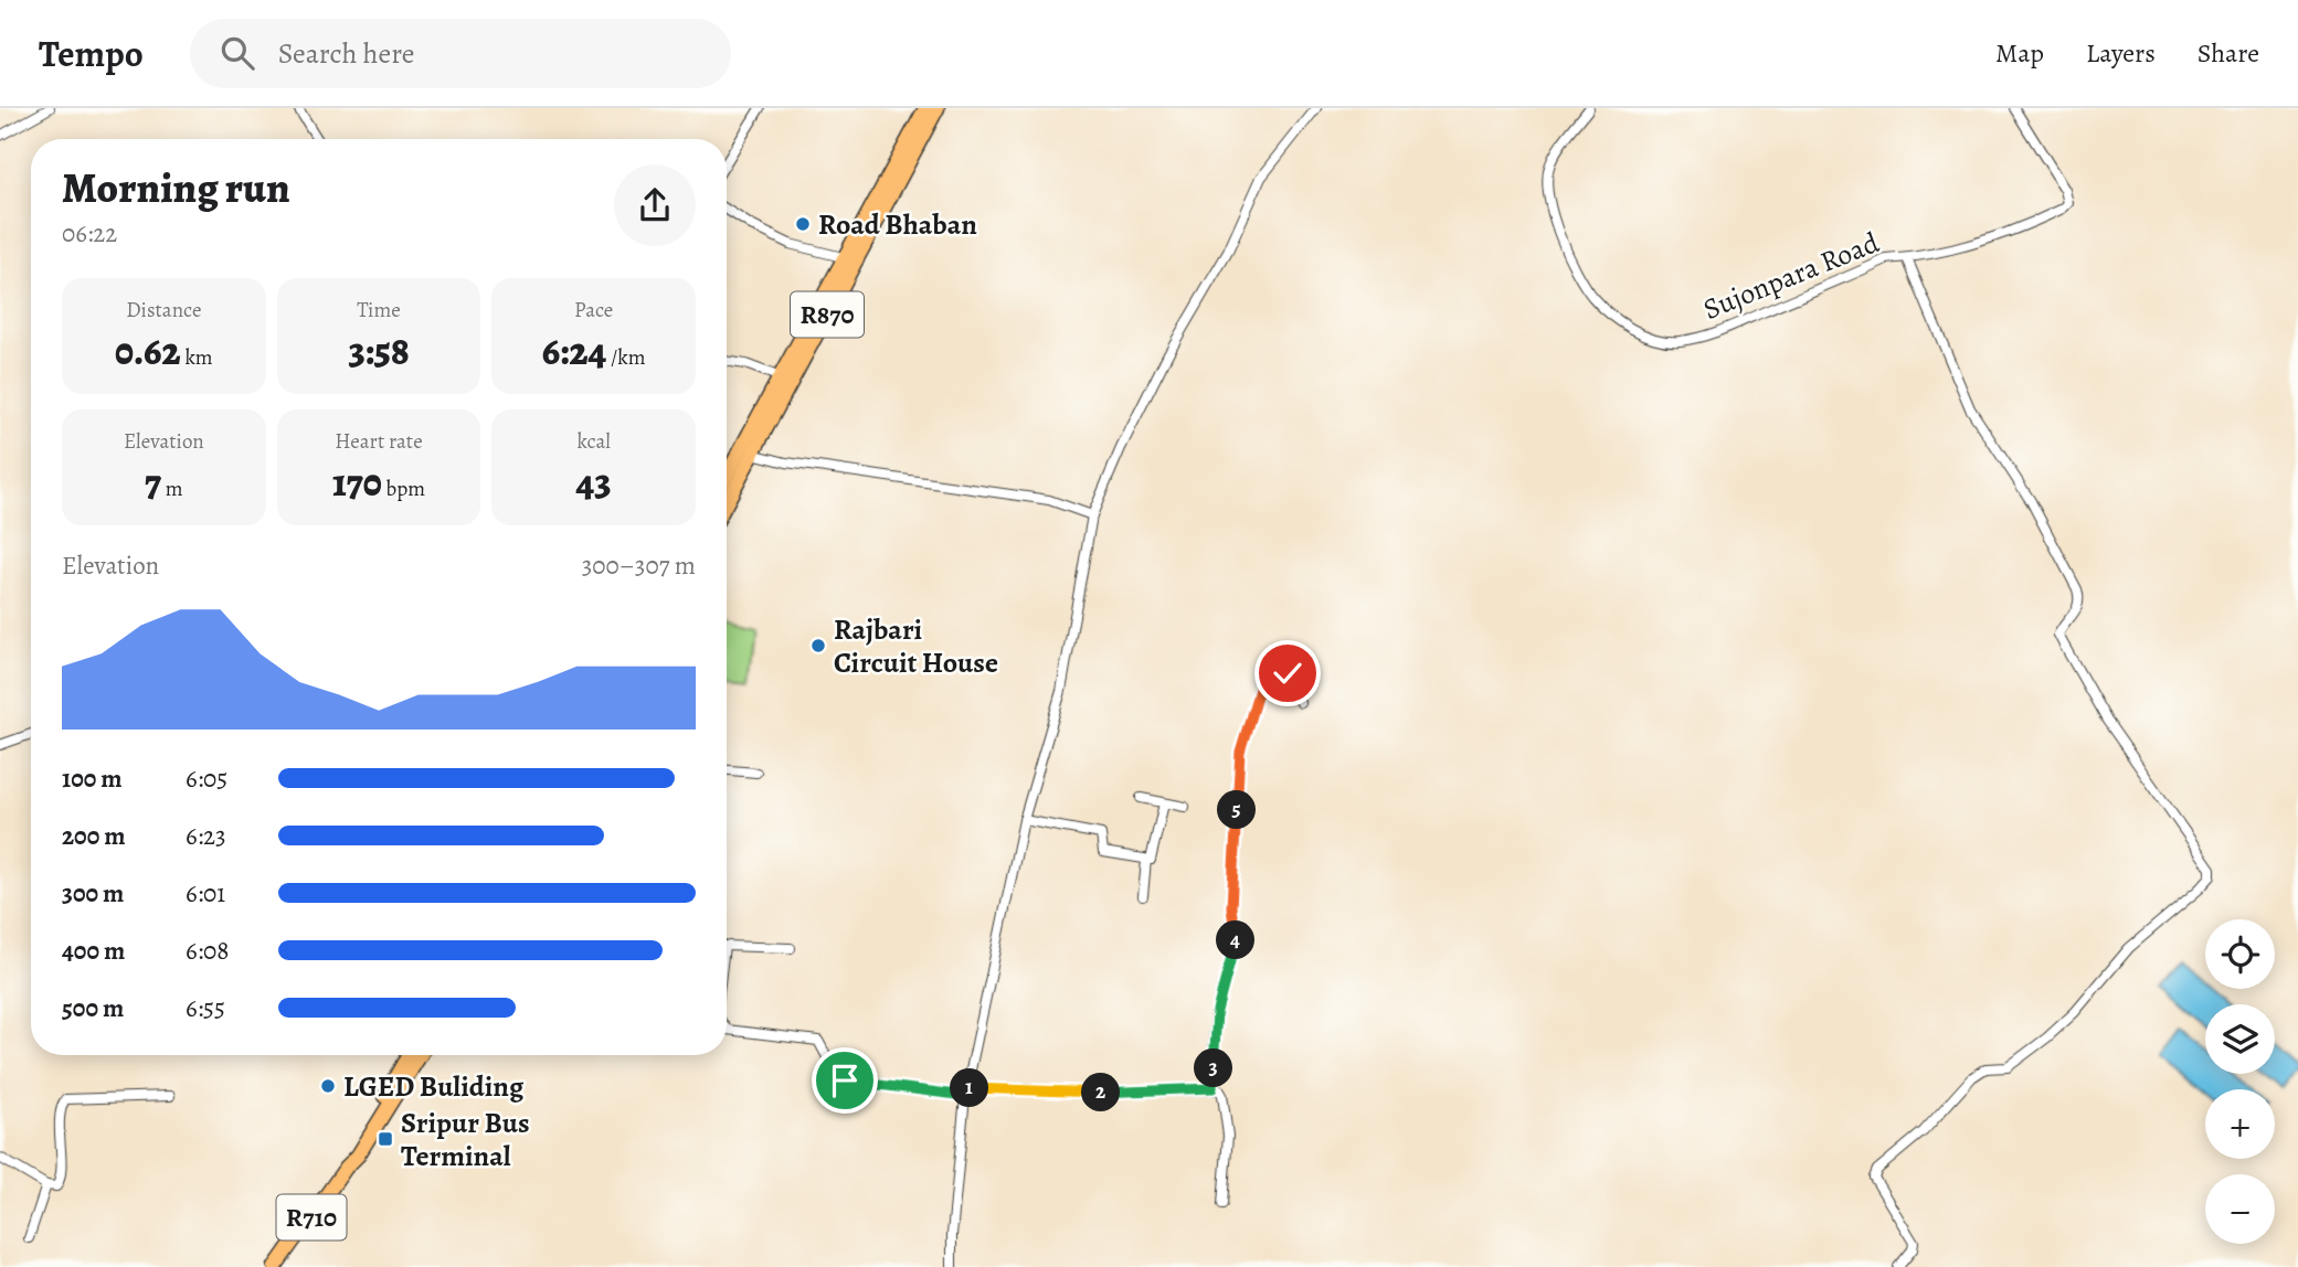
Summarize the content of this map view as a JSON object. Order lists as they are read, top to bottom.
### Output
{
  "streets": {
    "main road": ["R870", "R710"],
    "street": ["Sujonpara Road"]
  },
  "places": {
    "other": ["Road Bhaban", "Rajbari Circuit House", "LGED Buliding"],
    "transit": ["Sripur Bus Terminal"]
  },
  "page": {
    "header": "Tempo",
    "search": "Search here",
    "nav": ["Map", "Layers", "Share"],
    "heading": ["Morning run", "06:22"],
    "stats": [
      ["Distance", "0.62 km"],
      ["Time", "3:58"],
      ["Pace", "6:24 /km"],
      ["Elevation", "7 m"],
      ["Heart rate", "170 bpm"],
      ["kcal", "43"]
    ],
    "chart": ["Elevation", "300–307 m"],
    "list": [
      {
        "name": "100 m",
        "note": "6:05"
      },
      {
        "name": "200 m",
        "note": "6:23"
      },
      {
        "name": "300 m",
        "note": "6:01"
      },
      {
        "name": "400 m",
        "note": "6:08"
      },
      {
        "name": "500 m",
        "note": "6:55"
      }
    ],
    "pins": [
      "5",
      "4",
      "3",
      "1",
      "2"
    ],
    "map_buttons": ["+", "−"]
  }
}
